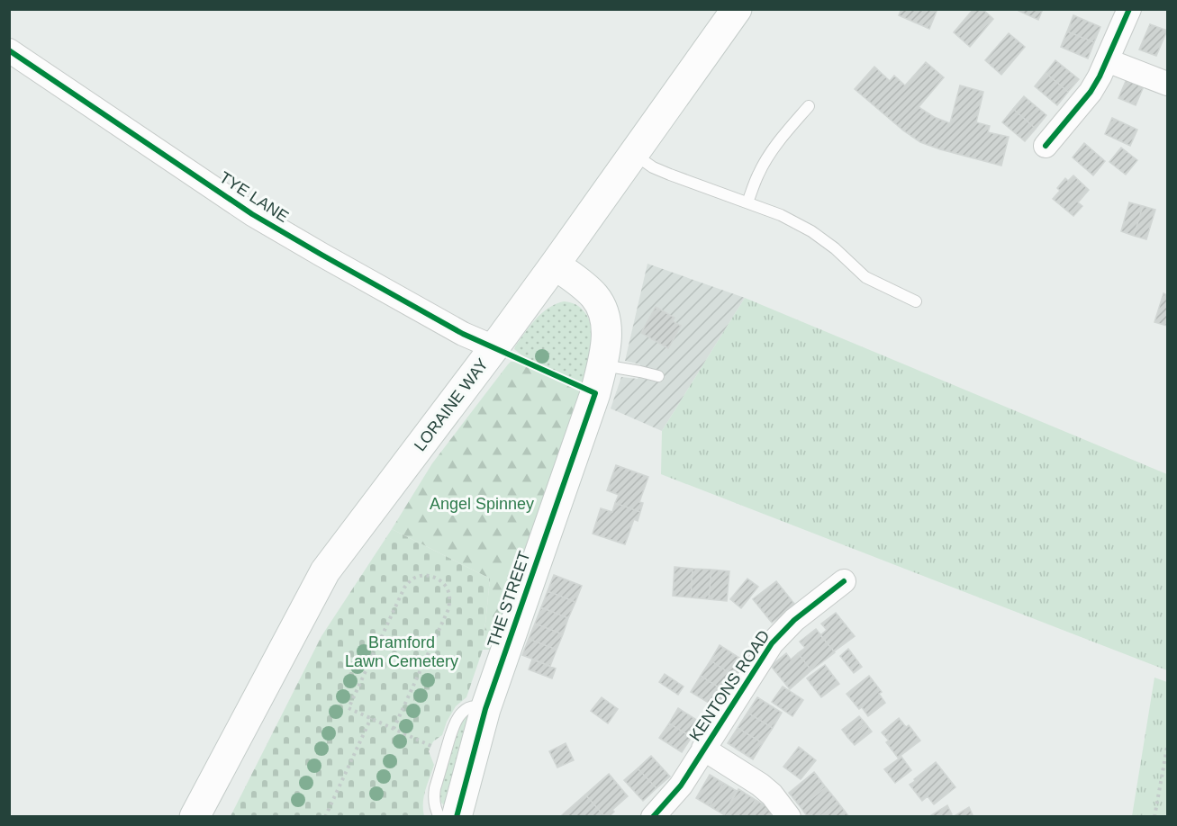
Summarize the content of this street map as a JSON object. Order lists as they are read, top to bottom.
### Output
{
  "streets": {
    "main road": ["LORAINE WAY", "THE STREET"],
    "street": ["TYE LANE", "KENTONS ROAD"]
  },
  "crossings": [
    ["TYE LANE", "LORAINE WAY"],
    ["LORAINE WAY", "THE STREET"]
  ],
  "parks": ["Angel Spinney", "Bramford Lawn Cemetery"]
}
